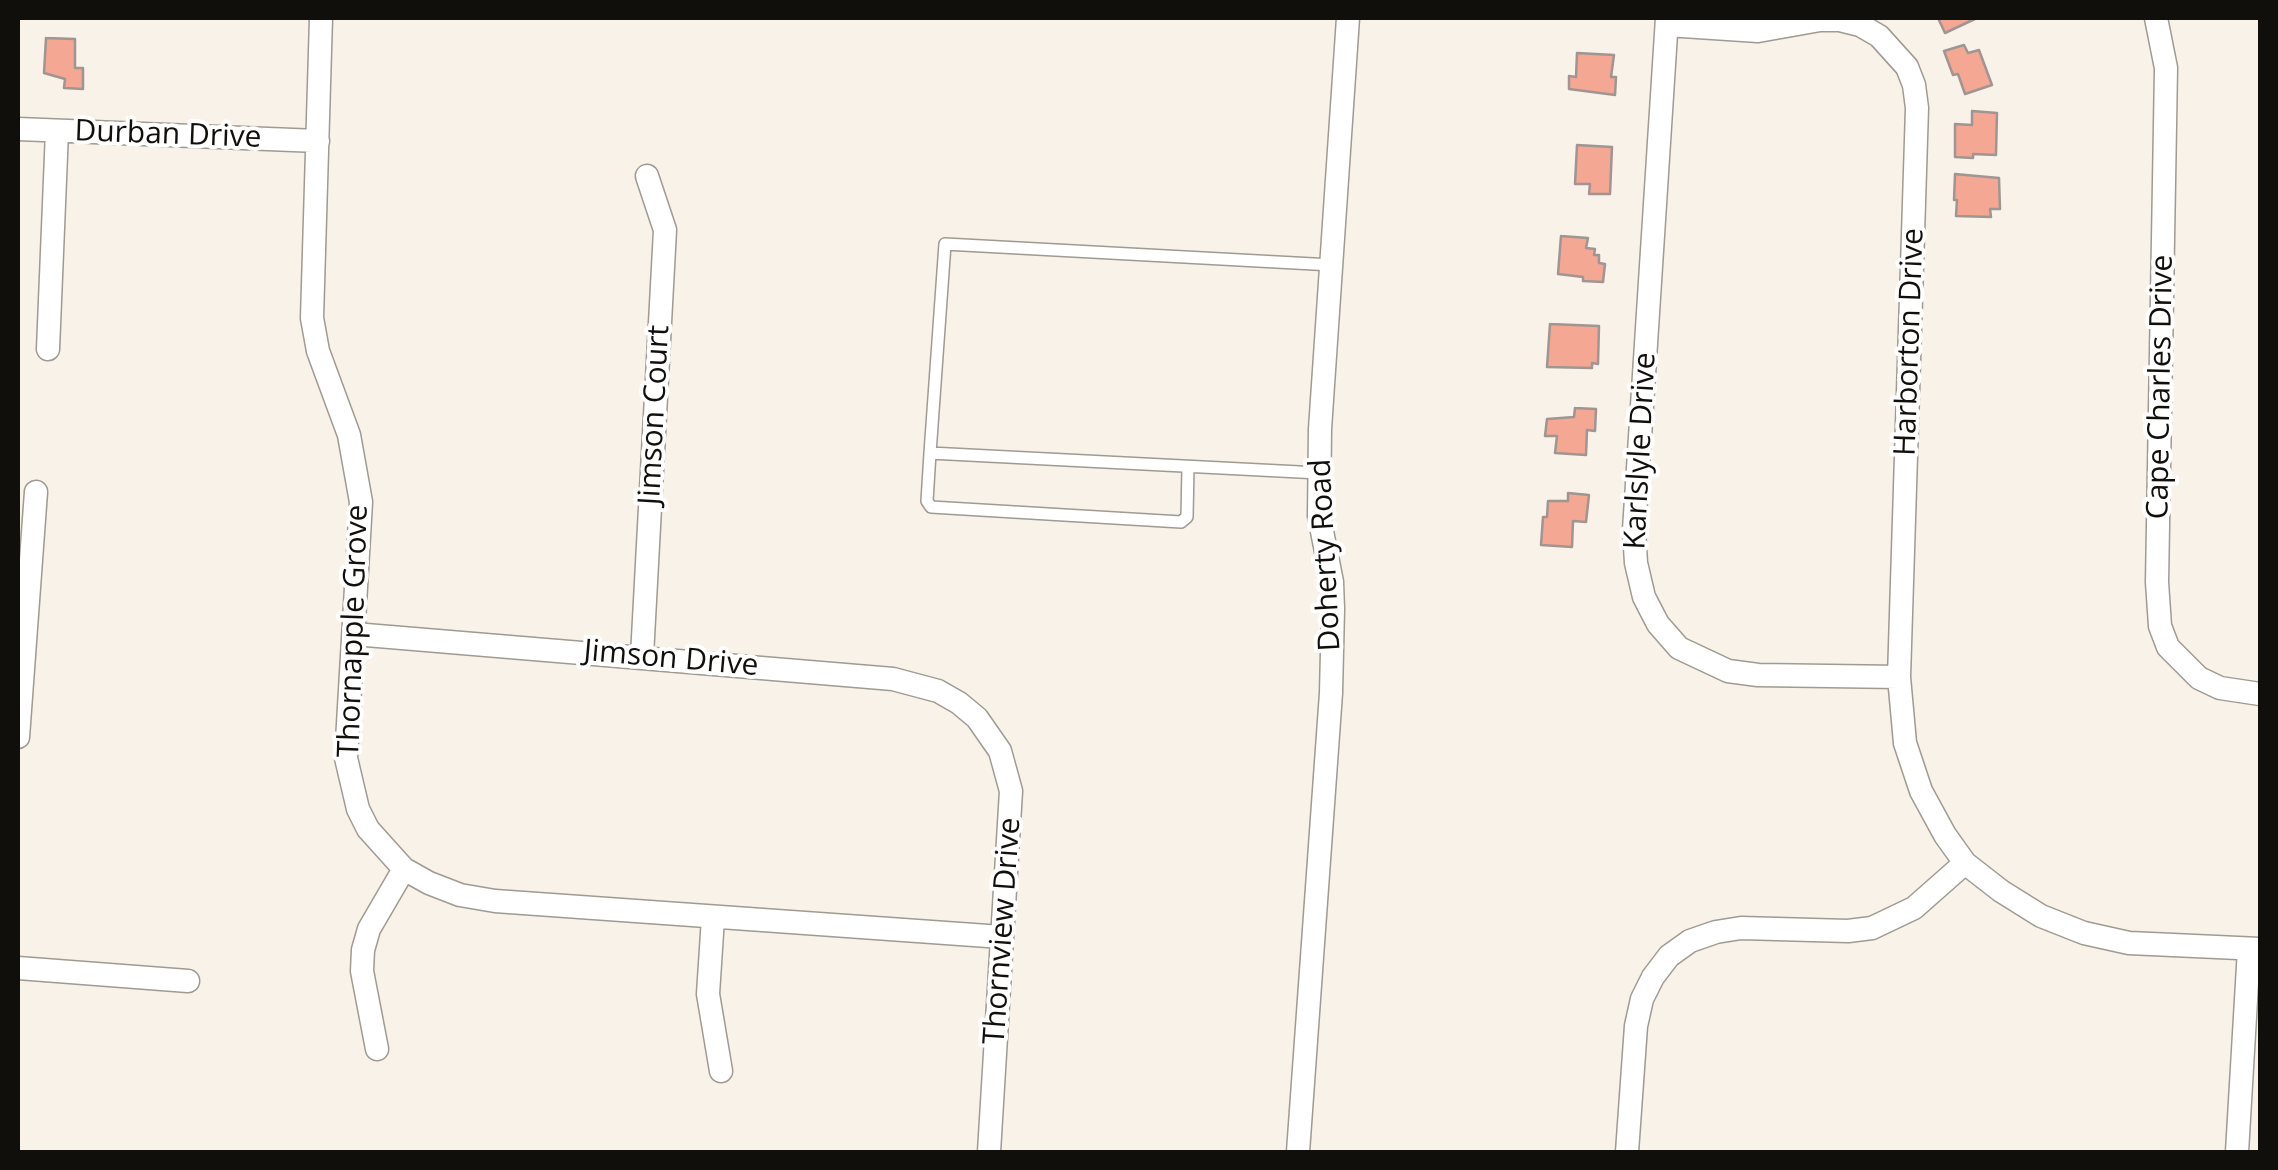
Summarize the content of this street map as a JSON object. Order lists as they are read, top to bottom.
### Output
{
  "streets": {
    "street": [
      "Durban Drive",
      "Harborton Drive",
      "Cape Charles Drive",
      "Jimson Court",
      "Karlslyle Drive",
      "Doherty Road",
      "Thornapple Grove",
      "Jimson Drive",
      "Thornview Drive"
    ]
  },
  "crossings": [
    ["Durban Drive", "Thornapple Grove"],
    ["Harborton Drive", "Karlslyle Drive"],
    ["Jimson Court", "Jimson Drive"],
    ["Thornapple Grove", "Jimson Drive"],
    ["Thornapple Grove", "Thornview Drive"],
    ["Jimson Drive", "Thornview Drive"]
  ]
}
